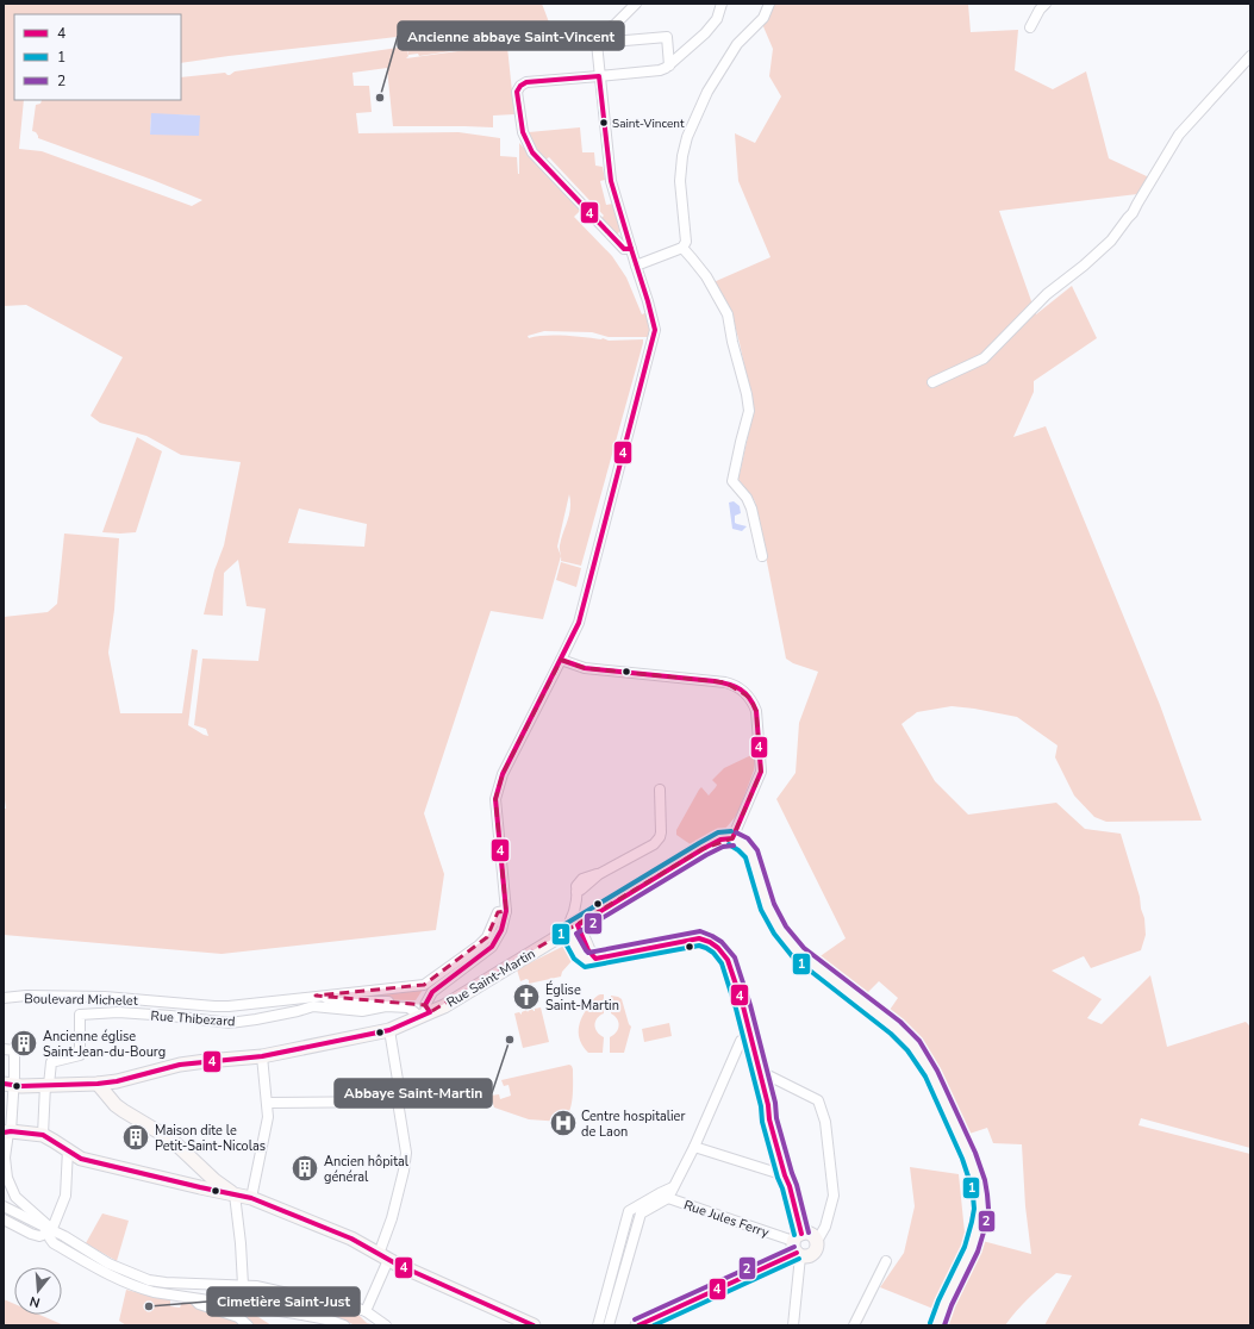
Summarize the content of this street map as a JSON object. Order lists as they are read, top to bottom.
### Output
{
  "streets": {
    "street": [
      "Rue Saint-Martin",
      "Boulevard Michelet",
      "Rue Thibezard",
      "Rue Jules Ferry"
    ]
  },
  "crossings": [
    ["Rue Saint-Martin", "Boulevard Michelet"],
    ["Rue Saint-Martin", "Rue Thibezard"],
    ["Boulevard Michelet", "Rue Thibezard"]
  ],
  "places": {
    "other": [
      "Ancienne abbaye Saint-Vincent",
      "Saint-Vincent",
      "Abbaye Saint-Martin",
      "Cimetière Saint-Just"
    ],
    "church": ["Église Saint-Martin"],
    "building": ["Ancienne église Saint-Jean-du-Bourg", "Maison dite le Petit-Saint-Nicolas", "Ancien hôpital général"],
    "hospital": ["Centre hospitalier de Laon"]
  },
  "lines": ["transit line 4", "transit line 1", "transit line 2"],
  "legend": ["4", "1", "2"],
  "north": "bottom"
}
